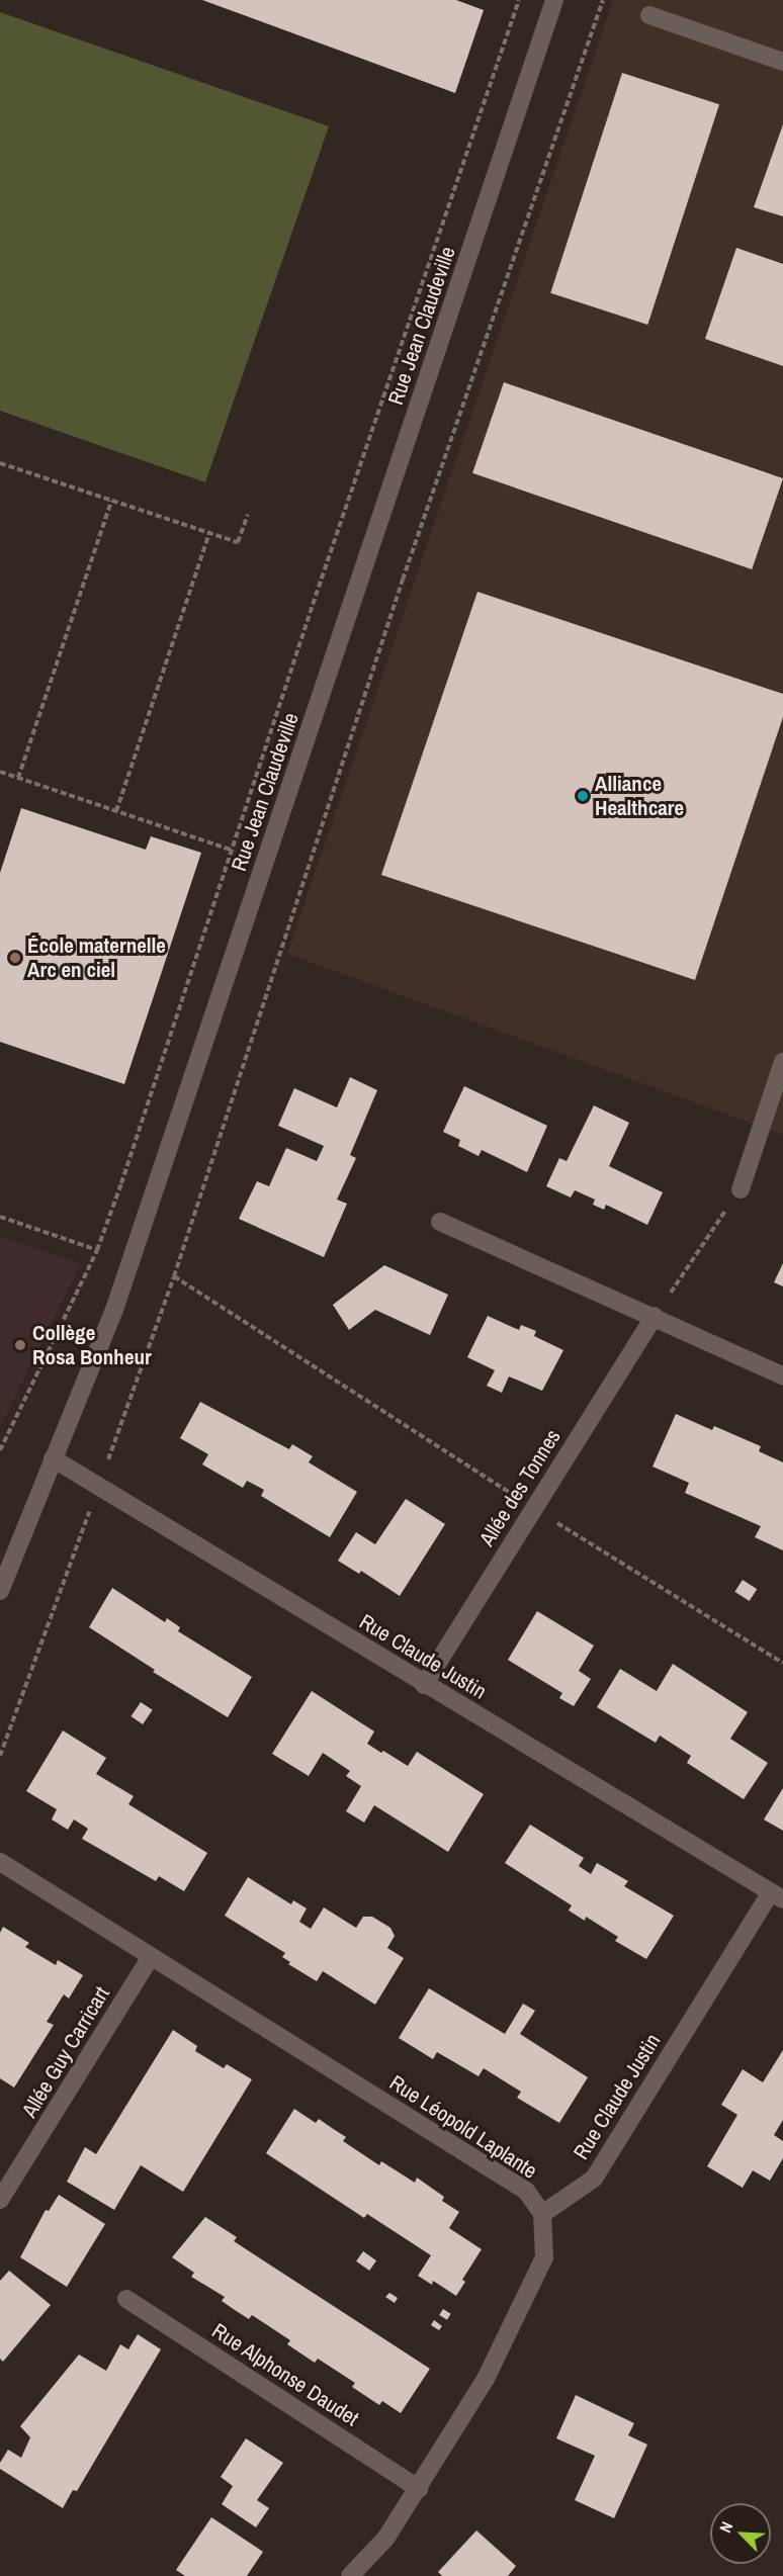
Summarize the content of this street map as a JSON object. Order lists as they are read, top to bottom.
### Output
{
  "streets": {
    "street": [
      "Rue Jean Claudeville",
      "Allée des Tonnes",
      "Rue Claude Justin",
      "Allée Guy Carricart",
      "Rue Léopold Laplante",
      "Rue Alphonse Daudet"
    ]
  },
  "crossings": [
    ["Rue Jean Claudeville", "Rue Claude Justin"],
    ["Allée des Tonnes", "Rue Claude Justin"],
    ["Rue Claude Justin", "Rue Léopold Laplante"],
    ["Allée Guy Carricart", "Rue Léopold Laplante"]
  ],
  "places": ["Alliance Healthcare", "École maternelle Arc en ciel", "Collège Rosa Bonheur"],
  "north": "top left"
}
